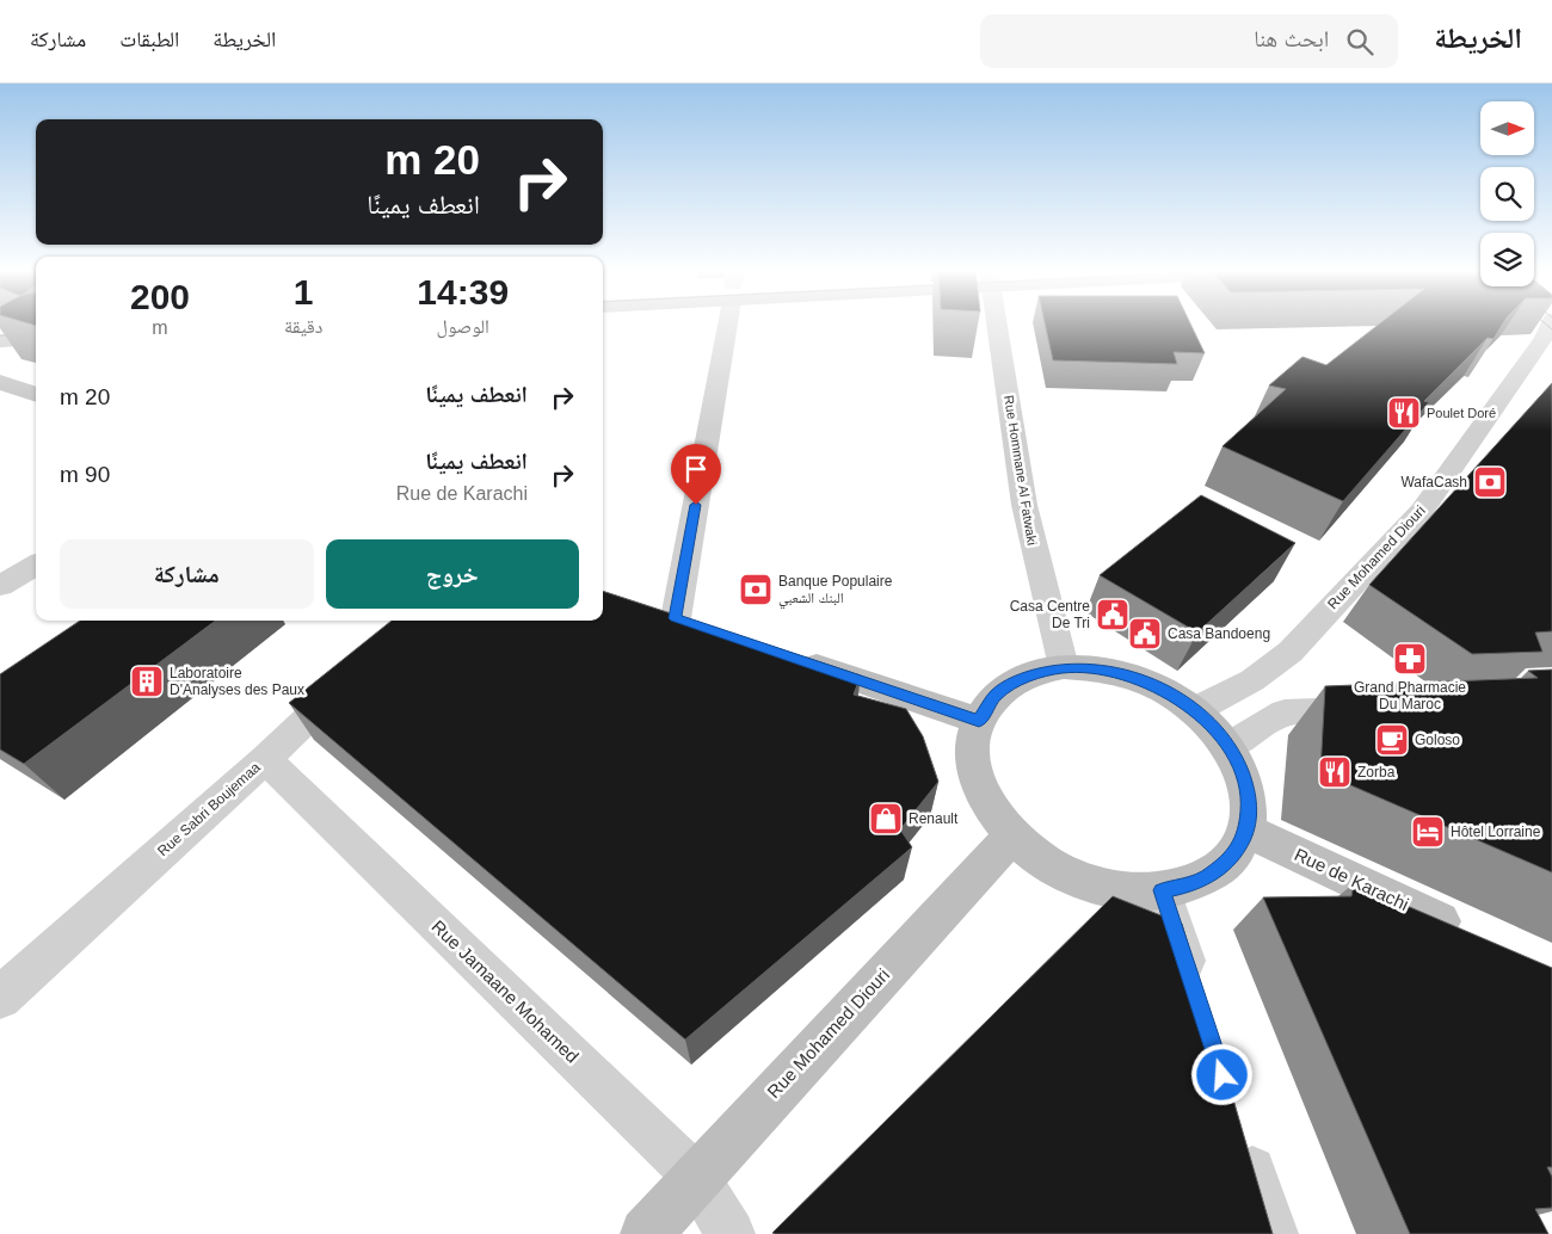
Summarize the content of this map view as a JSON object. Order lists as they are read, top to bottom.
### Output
{
  "streets": {
    "street": [
      "Rue Hommane Al Fatwaki",
      "Rue Mohamed Diouri",
      "Rue Sabri Boujemaa",
      "Rue de Karachi",
      "Rue Jamaane Mohamed"
    ]
  },
  "crossings": [
    ["Rue Mohamed Diouri", "Rue Jamaane Mohamed"],
    ["Rue Sabri Boujemaa", "Rue Jamaane Mohamed"]
  ],
  "places": {
    "restaurant": ["Poulet Doré", "Zorba"],
    "bank": ["WafaCash", "Banque Populaire البنك الشعبي"],
    "public building": ["Casa Centre De Tri", "Casa Bandoeng"],
    "pharmacy": ["Grand Pharmacie Du Maroc"],
    "building": ["Laboratoire D'Analyses des Paux"],
    "cafe": ["Goloso"],
    "shop": ["Renault"],
    "hotel": ["Hôtel Lorraine"]
  },
  "north": "right",
  "page": {
    "header": "الخريطة",
    "search": "ابحث هنا",
    "nav": ["الخريطة", "الطبقات", "مشاركة"],
    "turn": ["20 m", "انعطف يمينًا"],
    "eta": [
      "14:39",
      "الوصول",
      "1",
      "دقيقة",
      "200",
      "m"
    ],
    "list": [
      {
        "name": "انعطف يمينًا",
        "value": "20 m"
      },
      {
        "name": "انعطف يمينًا",
        "note": "Rue de Karachi",
        "value": "90 m"
      }
    ],
    "buttons": ["خروج", "مشاركة"]
  }
}
